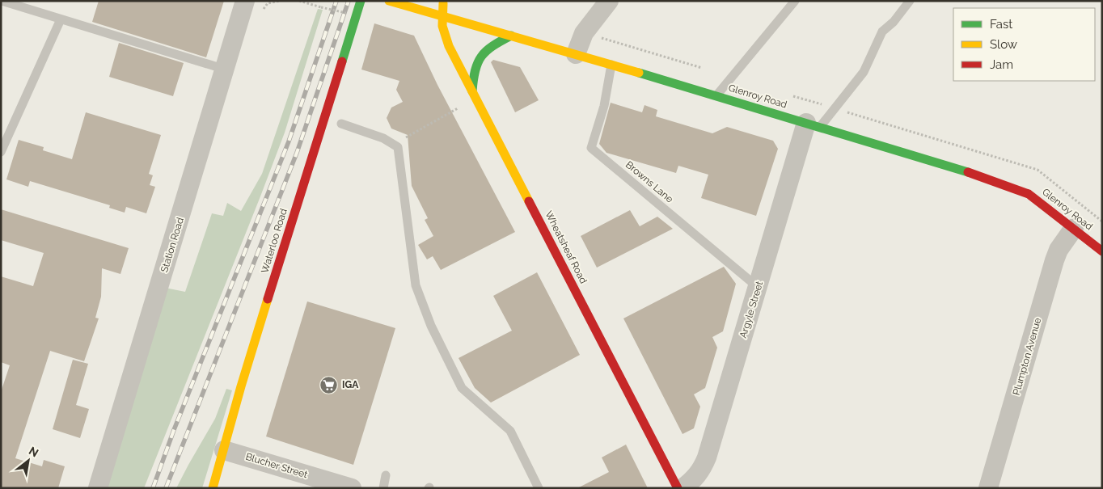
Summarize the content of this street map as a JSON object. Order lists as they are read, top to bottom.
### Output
{
  "streets": {
    "street": [
      "Glenroy Road",
      "Waterloo Road",
      "Station Road",
      "Wheatsheaf Road",
      "Argyle Street",
      "Plumpton Avenue",
      "Blucher Street"
    ],
    "lane": ["Browns Lane"]
  },
  "crossings": [
    ["Glenroy Road", "Browns Lane"],
    ["Glenroy Road", "Wheatsheaf Road"],
    ["Glenroy Road", "Argyle Street"],
    ["Glenroy Road", "Plumpton Avenue"],
    ["Browns Lane", "Argyle Street"],
    ["Waterloo Road", "Blucher Street"]
  ],
  "places": {
    "supermarket": ["IGA"]
  },
  "legend": ["Fast", "Slow", "Jam"],
  "north": "top right"
}
